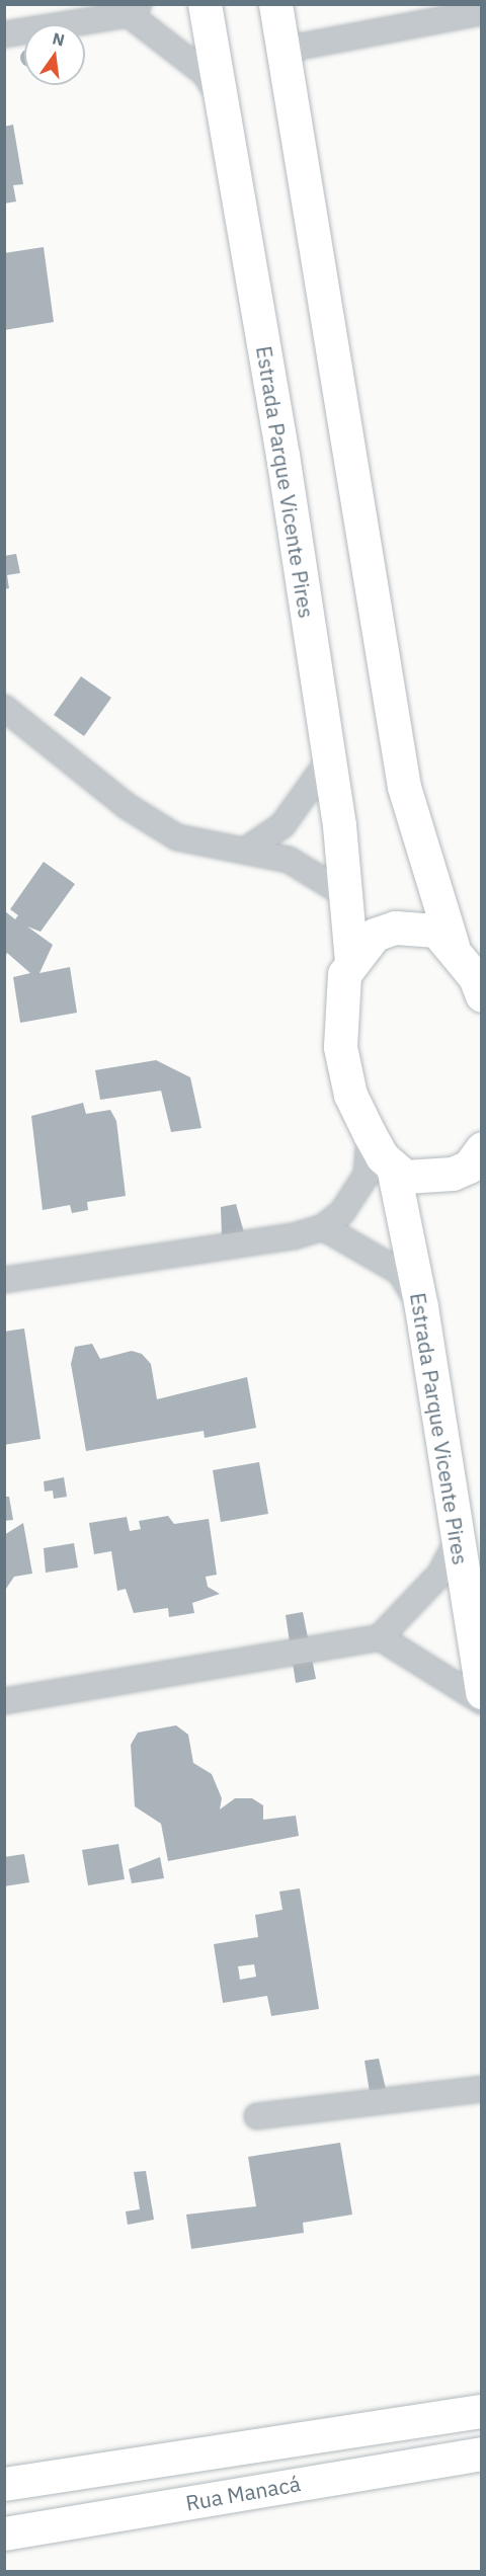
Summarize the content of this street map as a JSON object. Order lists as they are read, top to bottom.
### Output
{
  "streets": {
    "main road": ["Estrada Parque Vicente Pires", "Rua Manacá"]
  },
  "north": "top"
}
